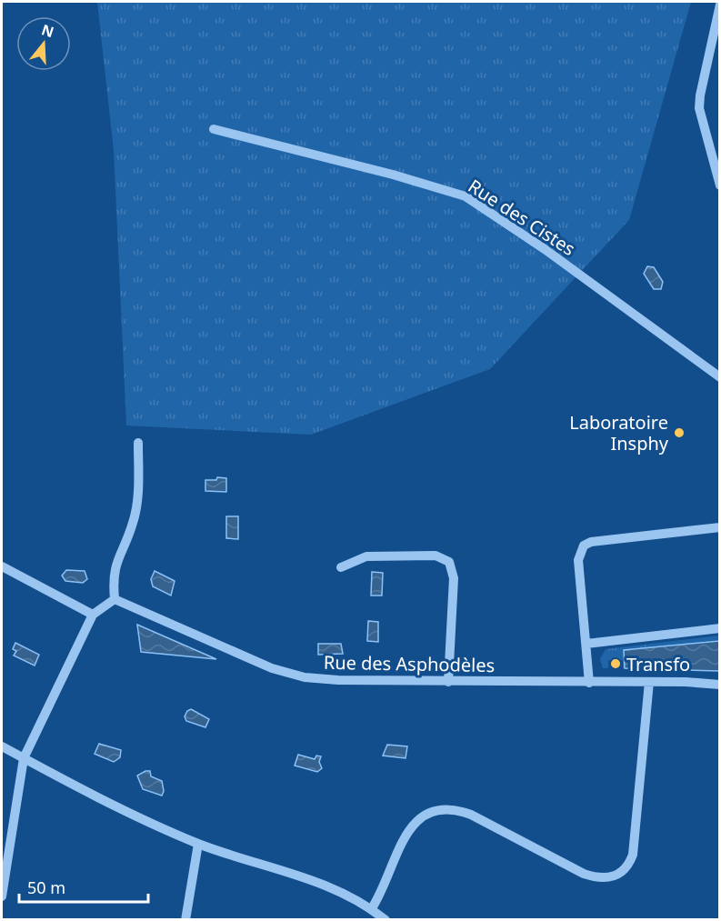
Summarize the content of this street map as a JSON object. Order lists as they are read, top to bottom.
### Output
{
  "streets": {
    "street": ["Rue des Cistes", "Rue des Asphodèles"]
  },
  "places": ["Laboratoire Insphy", "Transfo"],
  "scale_bar": "50 m",
  "north": "top"
}
